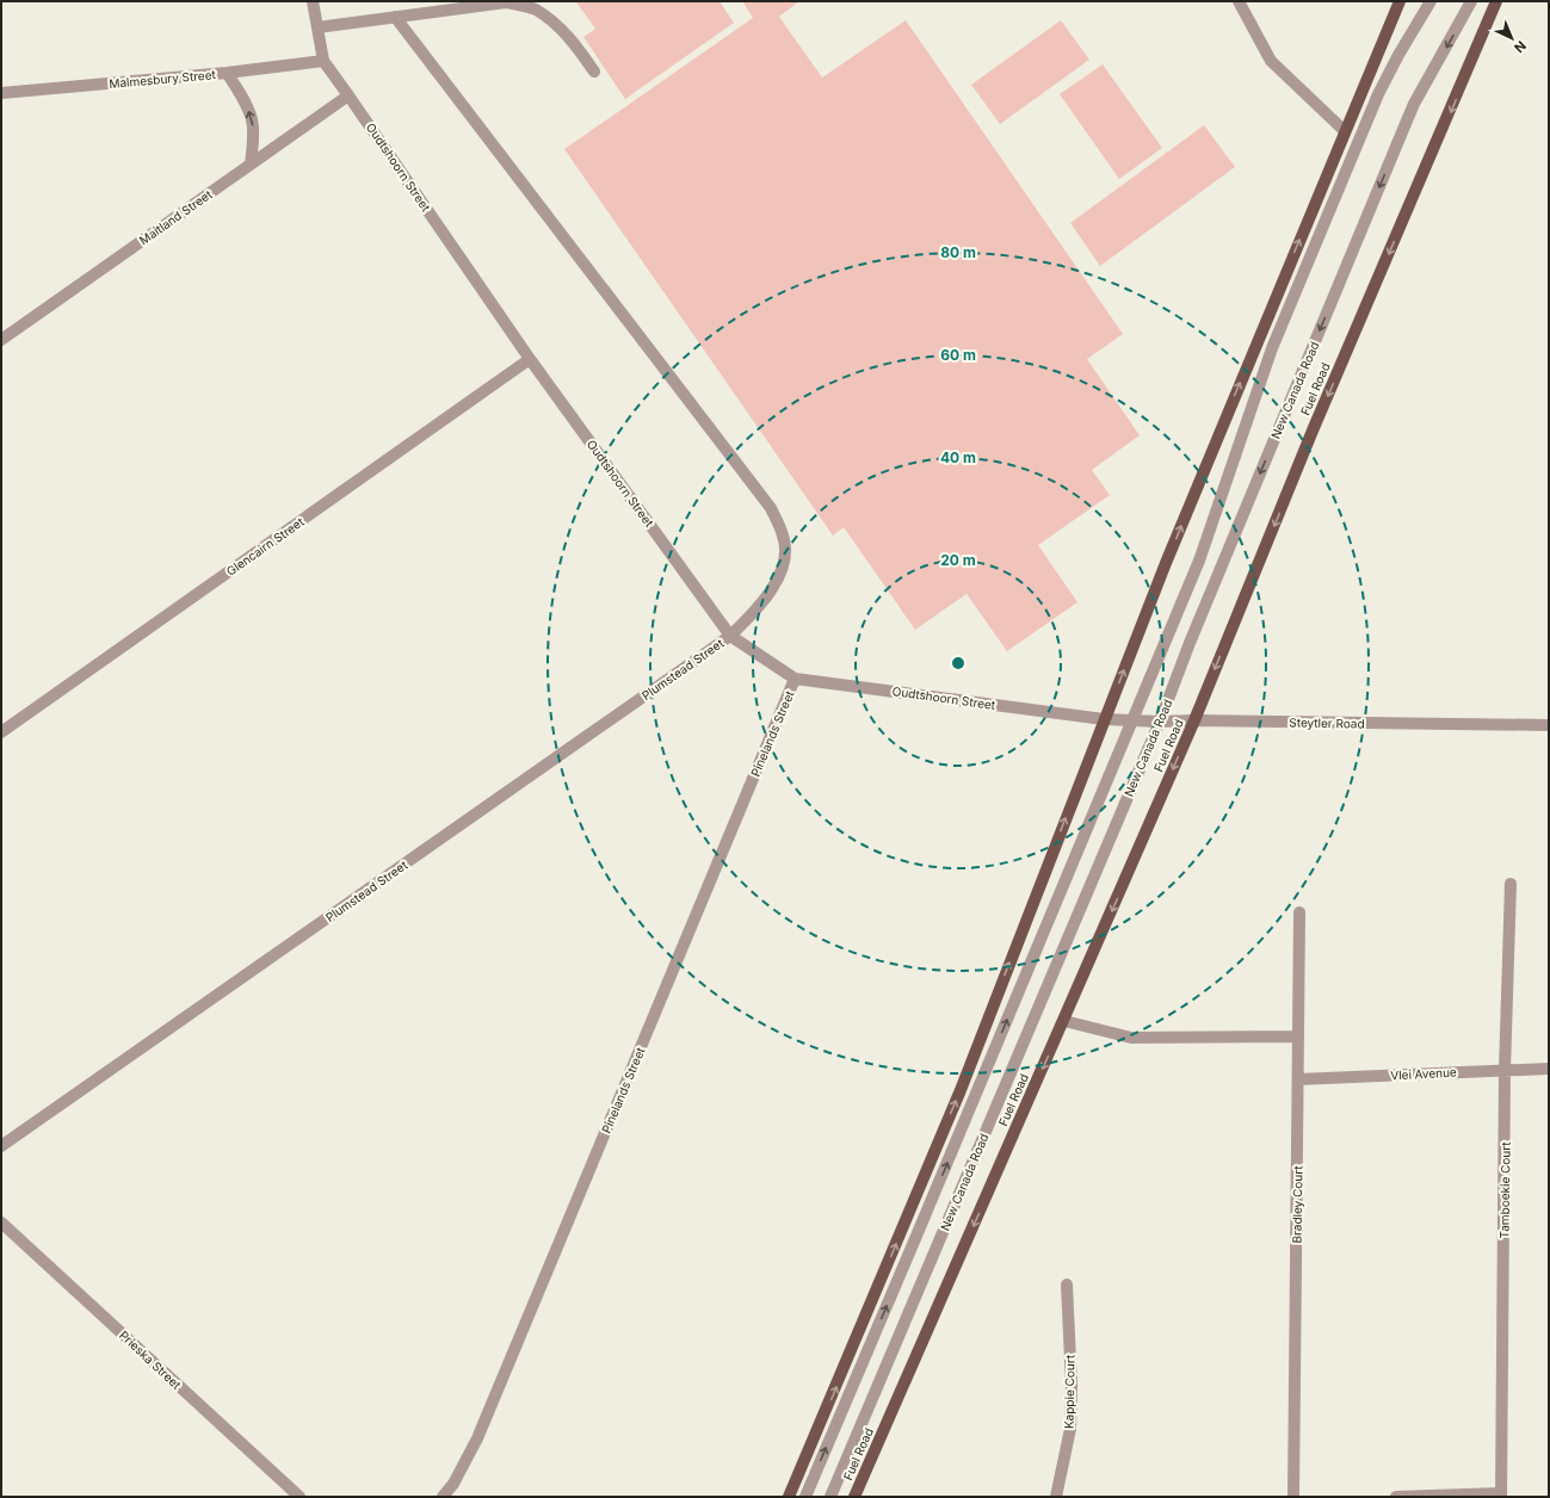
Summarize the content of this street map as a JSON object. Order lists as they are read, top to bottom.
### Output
{
  "streets": {
    "main road": ["Fuel Road"],
    "street": [
      "Malmesbury Street",
      "Oudtshoorn Street",
      "Maitland Street",
      "New Canada Road",
      "Glencairn Street",
      "Plumstead Street",
      "Steytler Road",
      "Pinelands Street",
      "Vlei Avenue",
      "Tamboekie Court",
      "Bradley Court",
      "Prieska Street",
      "Kappie Court"
    ]
  },
  "crossings": [
    ["Malmesbury Street", "Oudtshoorn Street"],
    ["Oudtshoorn Street", "Maitland Street"],
    ["Oudtshoorn Street", "Glencairn Street"],
    ["Oudtshoorn Street", "Plumstead Street"],
    ["Oudtshoorn Street", "Steytler Road"],
    ["Oudtshoorn Street", "Pinelands Street"],
    ["Fuel Road", "Steytler Road"],
    ["New Canada Road", "Steytler Road"],
    ["Vlei Avenue", "Tamboekie Court"],
    ["Vlei Avenue", "Bradley Court"]
  ],
  "north": "bottom right",
  "rings": [
    "80 m",
    "60 m",
    "40 m",
    "20 m"
  ]
}
